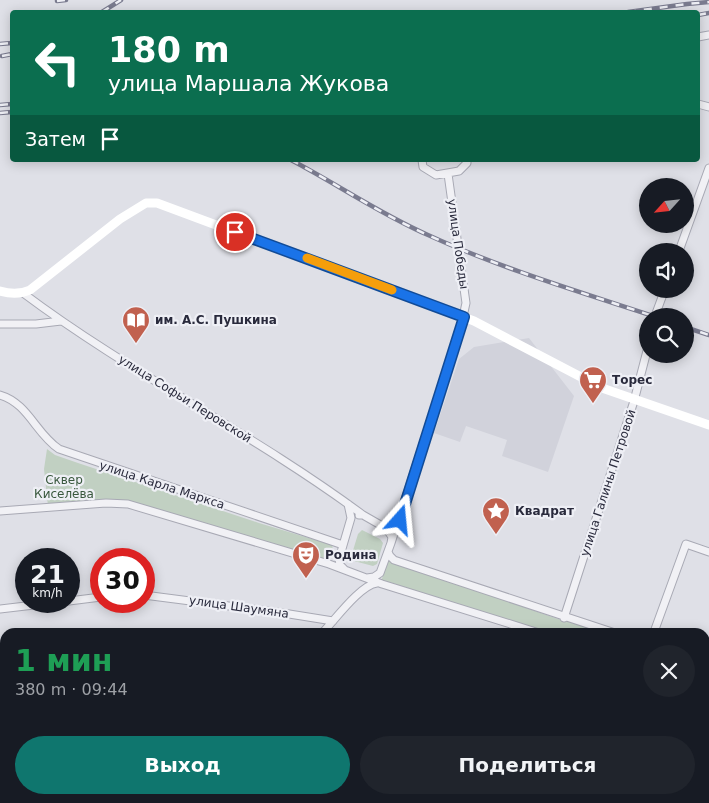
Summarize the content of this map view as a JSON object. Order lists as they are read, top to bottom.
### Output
{
  "streets": {
    "street": [
      "улица Победы",
      "улица Софьи Перовской",
      "улица Галины Петровой",
      "улица Карла Маркса",
      "улица Шаумяна"
    ]
  },
  "crossings": [
    ["улица Победы", "улица Софьи Перовской"],
    ["улица Победы", "улица Карла Маркса"],
    ["улица Софьи Перовской", "улица Карла Маркса"]
  ],
  "parks": ["Сквер Киселёва"],
  "places": {
    "library": ["им. А.С. Пушкина"],
    "supermarket": ["Торес"],
    "place": ["Квадрат"],
    "theatre": ["Родина"]
  },
  "north": "bottom left",
  "page": {
    "turn": ["180 m", "улица Маршала Жукова"],
    "then": "Затем",
    "speed": "21 km/h",
    "limit": "30",
    "heading": ["1 мин", "380 m · 09:44"],
    "buttons": ["Выход", "Поделиться"]
  }
}
